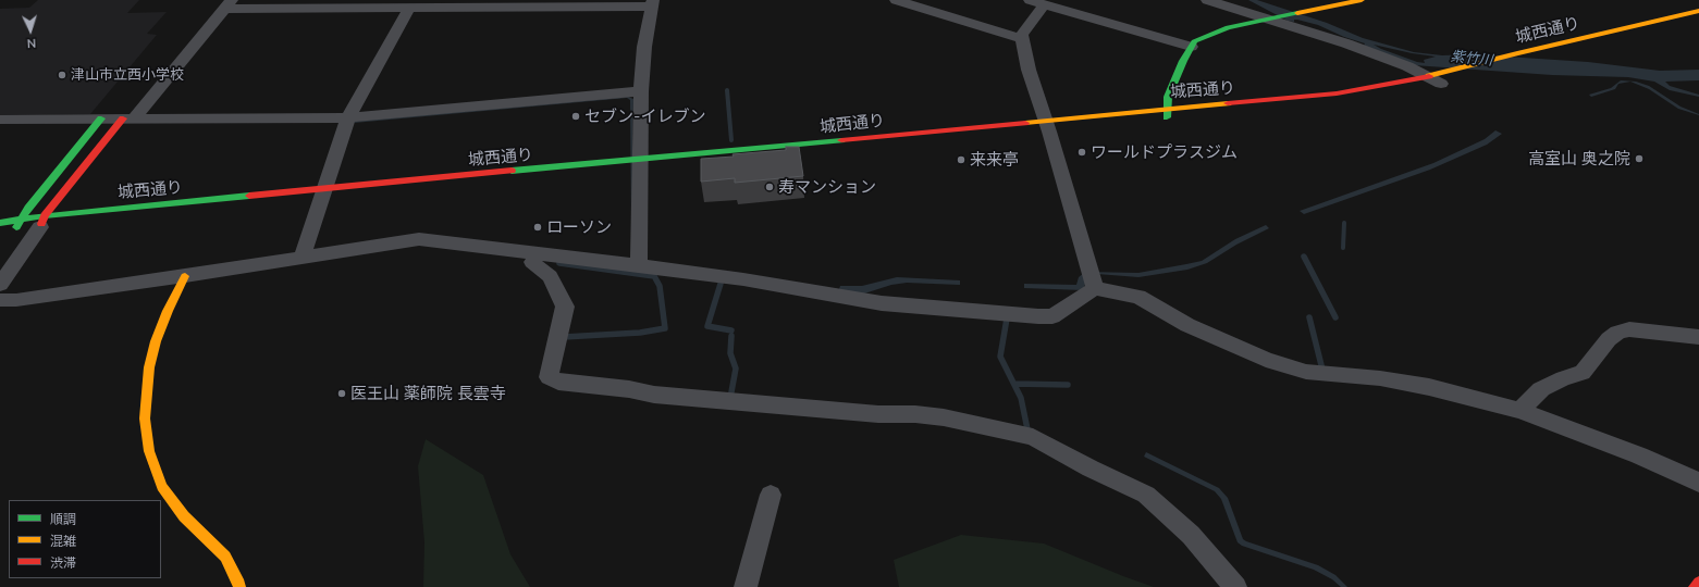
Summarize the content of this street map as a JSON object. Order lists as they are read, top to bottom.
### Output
{
  "streets": {
    "main road": ["城西通り"]
  },
  "water": ["紫竹川"],
  "places": [
    "津山市立西小学校",
    "セブン-イレブン",
    "ワールドプラスジム",
    "高室山 奥之院",
    "来来亭",
    "寿マンション",
    "ローソン",
    "医王山 薬師院 長雲寺"
  ],
  "legend": ["順調", "混雑", "渋滞"],
  "north": "bottom"
}
